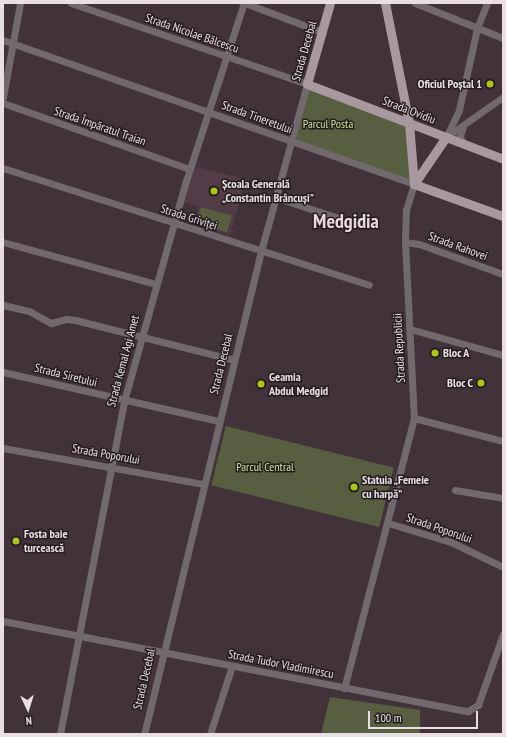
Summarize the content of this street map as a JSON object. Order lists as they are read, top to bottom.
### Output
{
  "streets": {
    "main road": [
      "Strada Decebal",
      "Strada Ovidiu",
      "Strada Tineretului",
      "Strada Republicii"
    ],
    "street": [
      "Strada Nicolae Bălcescu",
      "Strada Împăratul Traian",
      "Strada Griviței",
      "Strada Rahovei",
      "Strada Kemal Agi Amet",
      "Strada Siretului",
      "Strada Poporului",
      "Strada Tudor Vladimirescu"
    ]
  },
  "crossings": [
    ["Strada Nicolae Bălcescu", "Strada Decebal"],
    ["Strada Nicolae Bălcescu", "Strada Ovidiu"],
    ["Strada Nicolae Bălcescu", "Strada Kemal Agi Amet"],
    ["Strada Decebal", "Strada Ovidiu"],
    ["Strada Decebal", "Strada Tineretului"],
    ["Strada Decebal", "Strada Griviței"],
    ["Strada Decebal", "Strada Siretului"],
    ["Strada Decebal", "Strada Poporului"],
    ["Strada Decebal", "Strada Tudor Vladimirescu"],
    ["Strada Ovidiu", "Strada Republicii"],
    ["Strada Tineretului", "Strada Republicii"],
    ["Strada Tineretului", "Strada Kemal Agi Amet"],
    ["Strada Împăratul Traian", "Strada Kemal Agi Amet"],
    ["Strada Griviței", "Strada Kemal Agi Amet"],
    ["Strada Rahovei", "Strada Republicii"],
    ["Strada Republicii", "Strada Poporului"],
    ["Strada Republicii", "Strada Tudor Vladimirescu"],
    ["Strada Kemal Agi Amet", "Strada Siretului"],
    ["Strada Kemal Agi Amet", "Strada Poporului"],
    ["Strada Kemal Agi Amet", "Strada Tudor Vladimirescu"]
  ],
  "districts": ["Medgidia"],
  "parks": ["Parcul Posta", "Parcul Central"],
  "places": [
    "Oficiul Poștal 1",
    "Școala Generală „Constantin Brâncuși\"",
    "Bloc A",
    "Bloc C",
    "Geamia Abdul Medgid",
    "Statuia „Femeie cu harpă”",
    "Fosta baie turcească"
  ],
  "scale_bar": "100 m",
  "north": "bottom"
}
